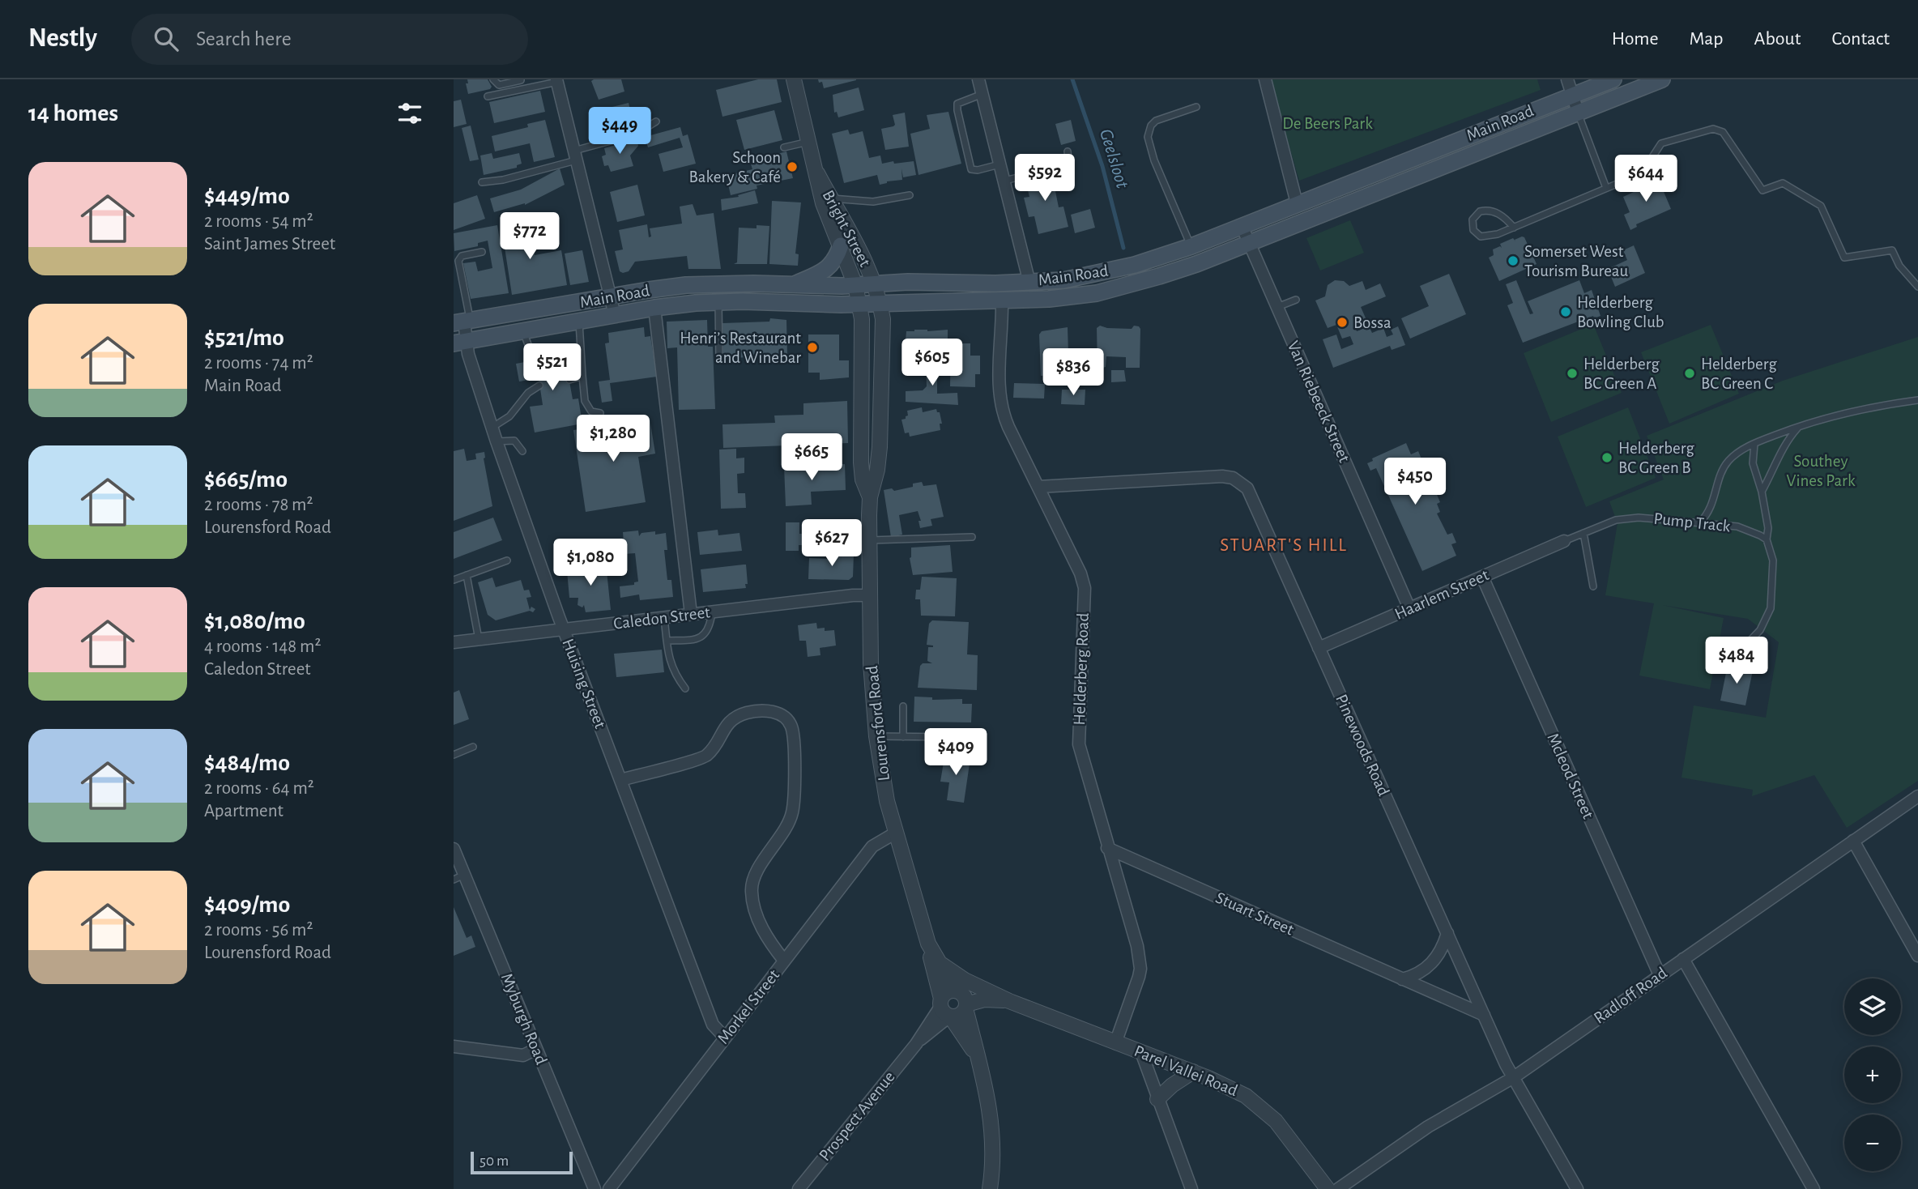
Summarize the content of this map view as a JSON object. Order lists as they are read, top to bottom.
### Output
{
  "streets": {
    "main road": ["Main Road"],
    "street": [
      "Bright Street",
      "Van Riebeeck Street",
      "Haarlem Street",
      "Caledon Street",
      "Helderberg Road",
      "Huising Street",
      "Lourensford Road",
      "Pinewoods Road",
      "Mcleod Street",
      "Stuart Street",
      "Radloff Road",
      "Morkel Street",
      "Myburgh Road",
      "Parel Vallei Road",
      "Prospect Avenue"
    ],
    "lane": ["Pump Track"]
  },
  "crossings": [
    ["Main Road", "Bright Street"],
    ["Main Road", "Van Riebeeck Street"],
    ["Main Road", "Helderberg Road"],
    ["Main Road", "Huising Street"],
    ["Main Road", "Lourensford Road"],
    ["Bright Street", "Lourensford Road"],
    ["Van Riebeeck Street", "Haarlem Street"],
    ["Pump Track", "Haarlem Street"],
    ["Haarlem Street", "Pinewoods Road"],
    ["Haarlem Street", "Mcleod Street"],
    ["Caledon Street", "Huising Street"],
    ["Caledon Street", "Lourensford Road"],
    ["Helderberg Road", "Pinewoods Road"],
    ["Helderberg Road", "Stuart Street"],
    ["Helderberg Road", "Parel Vallei Road"],
    ["Huising Street", "Morkel Street"],
    ["Lourensford Road", "Morkel Street"],
    ["Lourensford Road", "Parel Vallei Road"],
    ["Lourensford Road", "Prospect Avenue"],
    ["Pinewoods Road", "Stuart Street"],
    ["Pinewoods Road", "Radloff Road"],
    ["Mcleod Street", "Radloff Road"]
  ],
  "districts": ["STUART'S HILL"],
  "water": ["Geelsloot"],
  "parks": ["De Beers Park", "Southey Vines Park"],
  "places": [
    "Schoon Bakery & Café",
    "Somerset West Tourism Bureau",
    "Helderberg Bowling Club",
    "Bossa",
    "Henri’s Restaurant and Winebar",
    "Helderberg BC Green A",
    "Helderberg BC Green C",
    "Helderberg BC Green B"
  ],
  "scale_bar": "50 m",
  "page": {
    "header": "Nestly",
    "search": "Search here",
    "nav": [
      "Home",
      "Map",
      "About",
      "Contact"
    ],
    "heading": "14 homes",
    "price": [
      "$449",
      "$592",
      "$644",
      "$772",
      "$605",
      "$521",
      "$836",
      "$1,280",
      "$665",
      "$450",
      "$627",
      "$1,080",
      "$484",
      "$409"
    ],
    "list": [
      {
        "name": "$449/mo",
        "note": "2 rooms · 54 m² · Saint James Street"
      },
      {
        "name": "$521/mo",
        "note": "2 rooms · 74 m² · Main Road"
      },
      {
        "name": "$665/mo",
        "note": "2 rooms · 78 m² · Lourensford Road"
      },
      {
        "name": "$1,080/mo",
        "note": "4 rooms · 148 m² · Caledon Street"
      },
      {
        "name": "$484/mo",
        "note": "2 rooms · 64 m² · Apartment"
      },
      {
        "name": "$409/mo",
        "note": "2 rooms · 56 m² · Lourensford Road"
      }
    ],
    "map_buttons": ["+", "−"],
    "scale": "50 m"
  }
}
